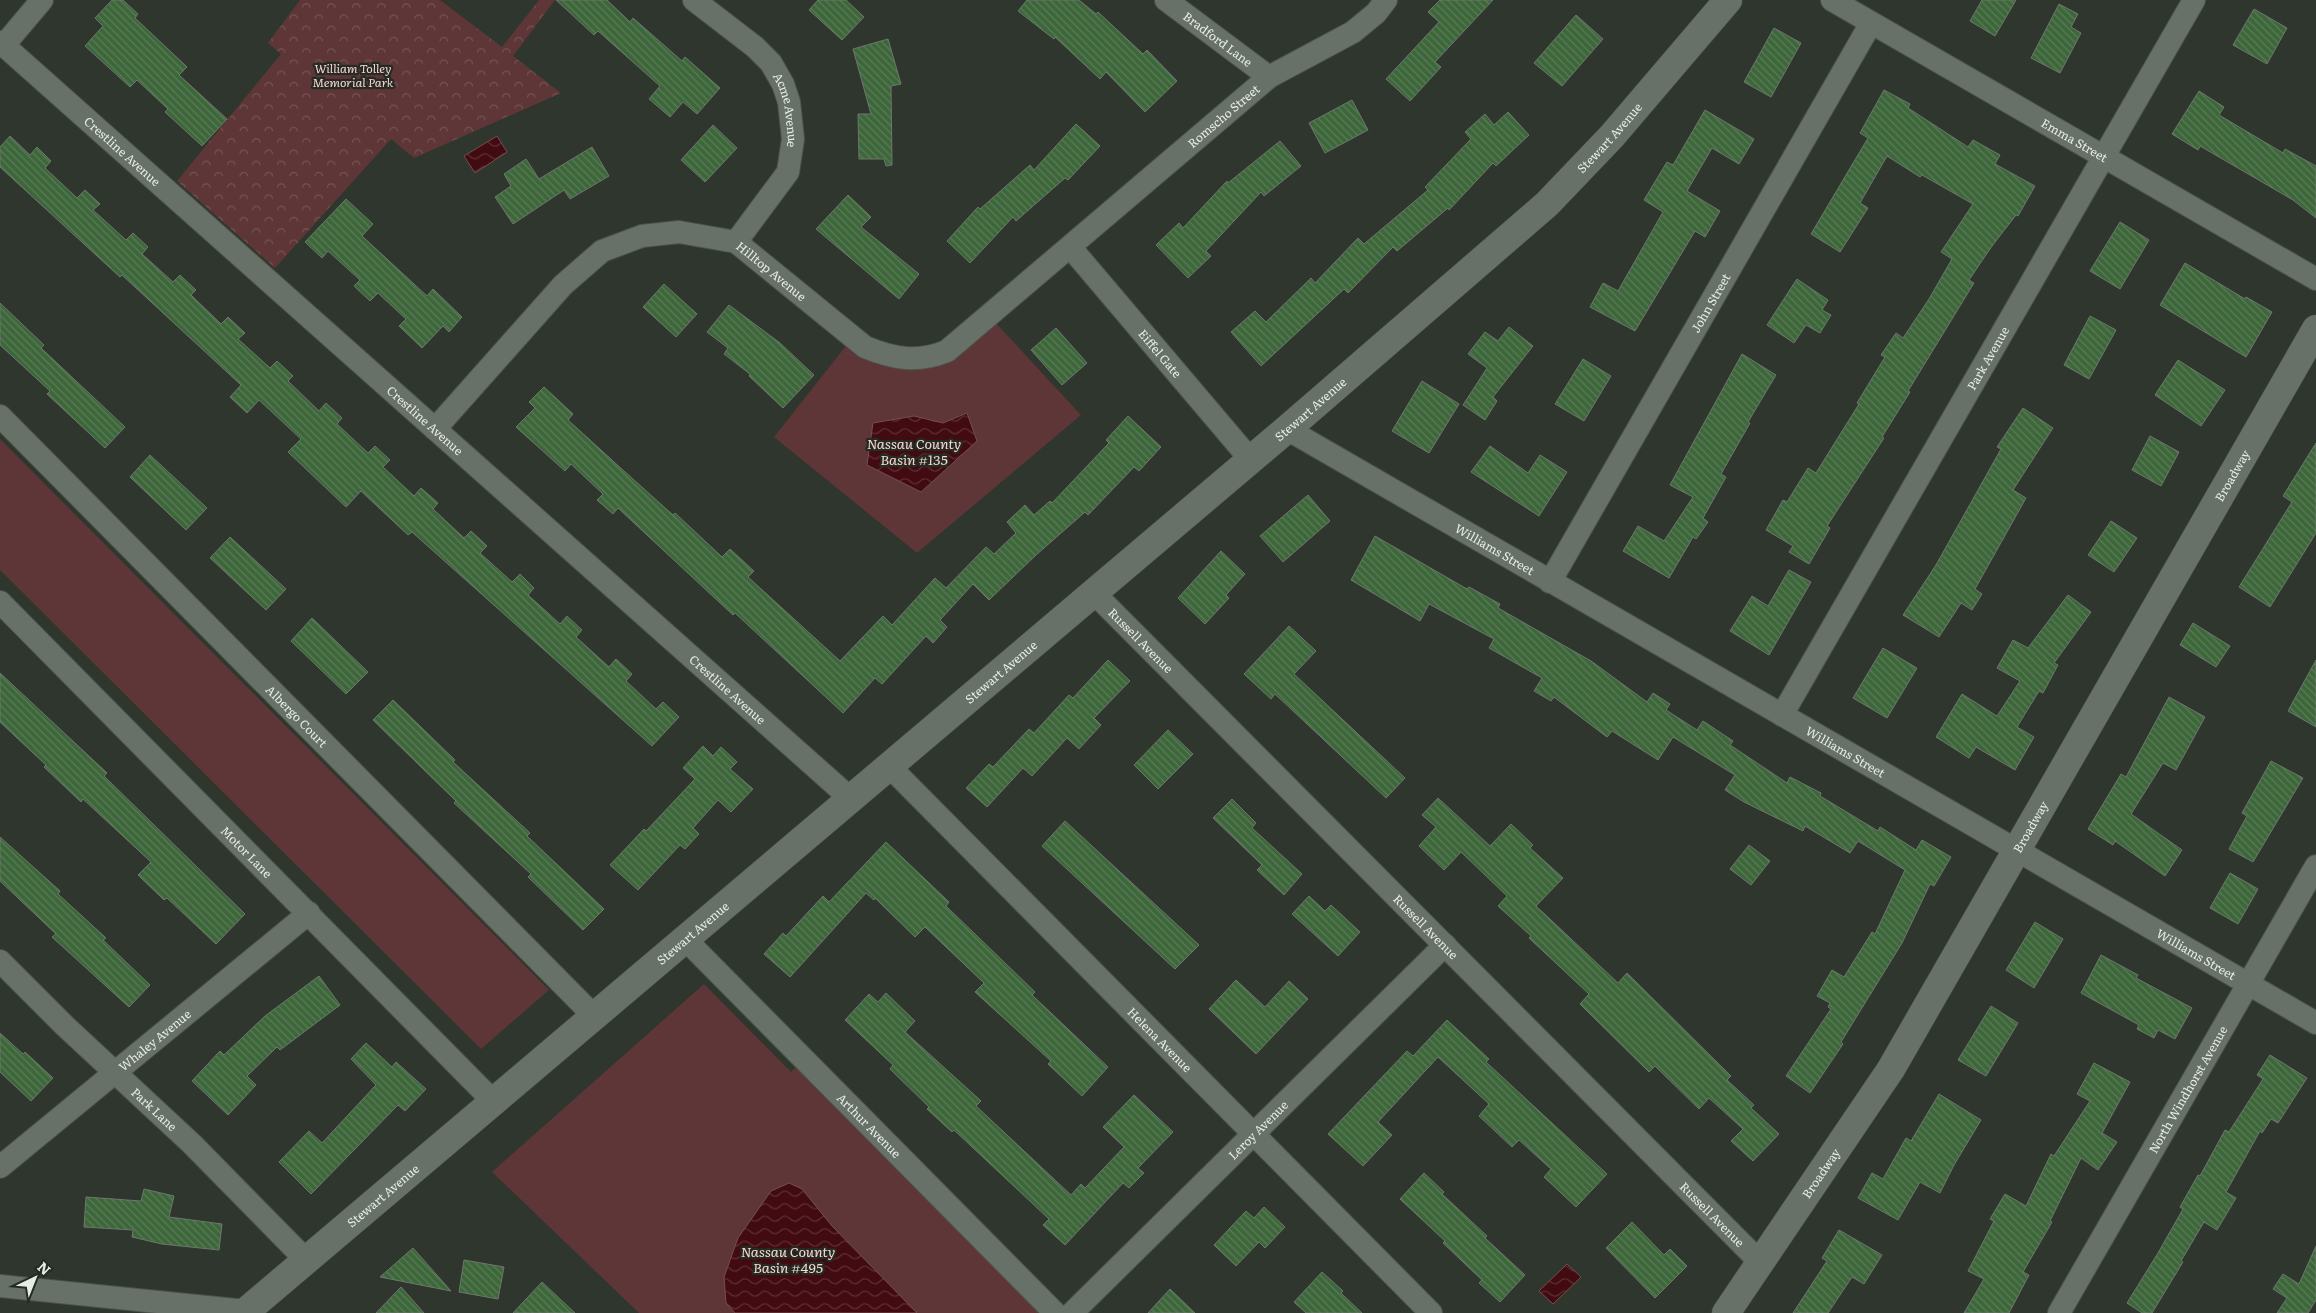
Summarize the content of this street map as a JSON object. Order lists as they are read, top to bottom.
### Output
{
  "streets": {
    "main road": ["Stewart Avenue", "Broadway"],
    "street": [
      "Bradford Lane",
      "Acme Avenue",
      "Romscho Street",
      "Emma Street",
      "Crestline Avenue",
      "Hilltop Avenue",
      "John Street",
      "Eiffel Gate",
      "Park Avenue",
      "Williams Street",
      "Russell Avenue",
      "Albergo Court",
      "Motor Lane",
      "Helena Avenue",
      "Whaley Avenue",
      "North Windhorst Avenue",
      "Park Lane",
      "Arthur Avenue",
      "Leroy Avenue"
    ]
  },
  "crossings": [
    ["Bradford Lane", "Romscho Street"],
    ["Acme Avenue", "Hilltop Avenue"],
    ["Romscho Street", "Hilltop Avenue"],
    ["Romscho Street", "Eiffel Gate"],
    ["Stewart Avenue", "Crestline Avenue"],
    ["Stewart Avenue", "Eiffel Gate"],
    ["Stewart Avenue", "Williams Street"],
    ["Stewart Avenue", "Russell Avenue"],
    ["Stewart Avenue", "Albergo Court"],
    ["Stewart Avenue", "Motor Lane"],
    ["Stewart Avenue", "Helena Avenue"],
    ["Stewart Avenue", "Park Lane"],
    ["Stewart Avenue", "Arthur Avenue"],
    ["Emma Street", "John Street"],
    ["Emma Street", "Park Avenue"],
    ["Crestline Avenue", "Hilltop Avenue"],
    ["Hilltop Avenue", "Eiffel Gate"],
    ["John Street", "Williams Street"],
    ["Park Avenue", "Williams Street"],
    ["Broadway", "Williams Street"],
    ["Broadway", "Russell Avenue"],
    ["Williams Street", "North Windhorst Avenue"],
    ["Russell Avenue", "Leroy Avenue"],
    ["Motor Lane", "Whaley Avenue"],
    ["Helena Avenue", "Leroy Avenue"],
    ["Whaley Avenue", "Park Lane"]
  ],
  "water": ["Nassau County Basin #135", "Nassau County Basin #495"],
  "parks": ["William Tolley Memorial Park"],
  "north": "top right"
}
